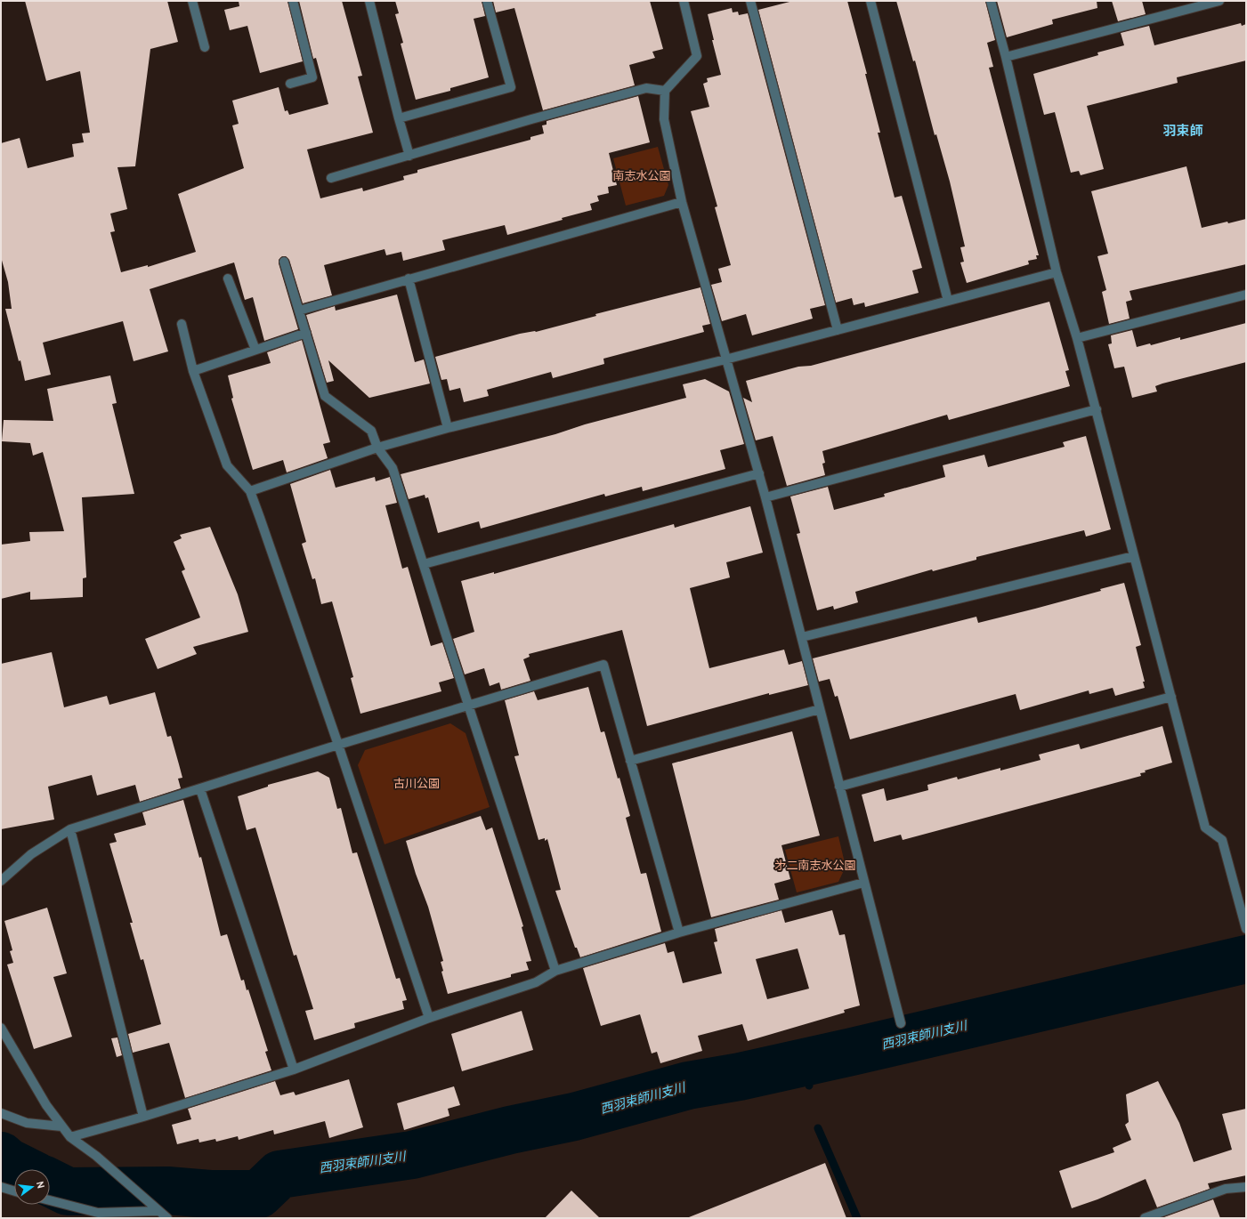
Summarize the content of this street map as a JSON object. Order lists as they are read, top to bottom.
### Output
{
  "districts": ["羽束師"],
  "water": ["西羽束師川支川"],
  "parks": ["南志水公園", "古川公園", "㐧二南志水公園"],
  "north": "right"
}
